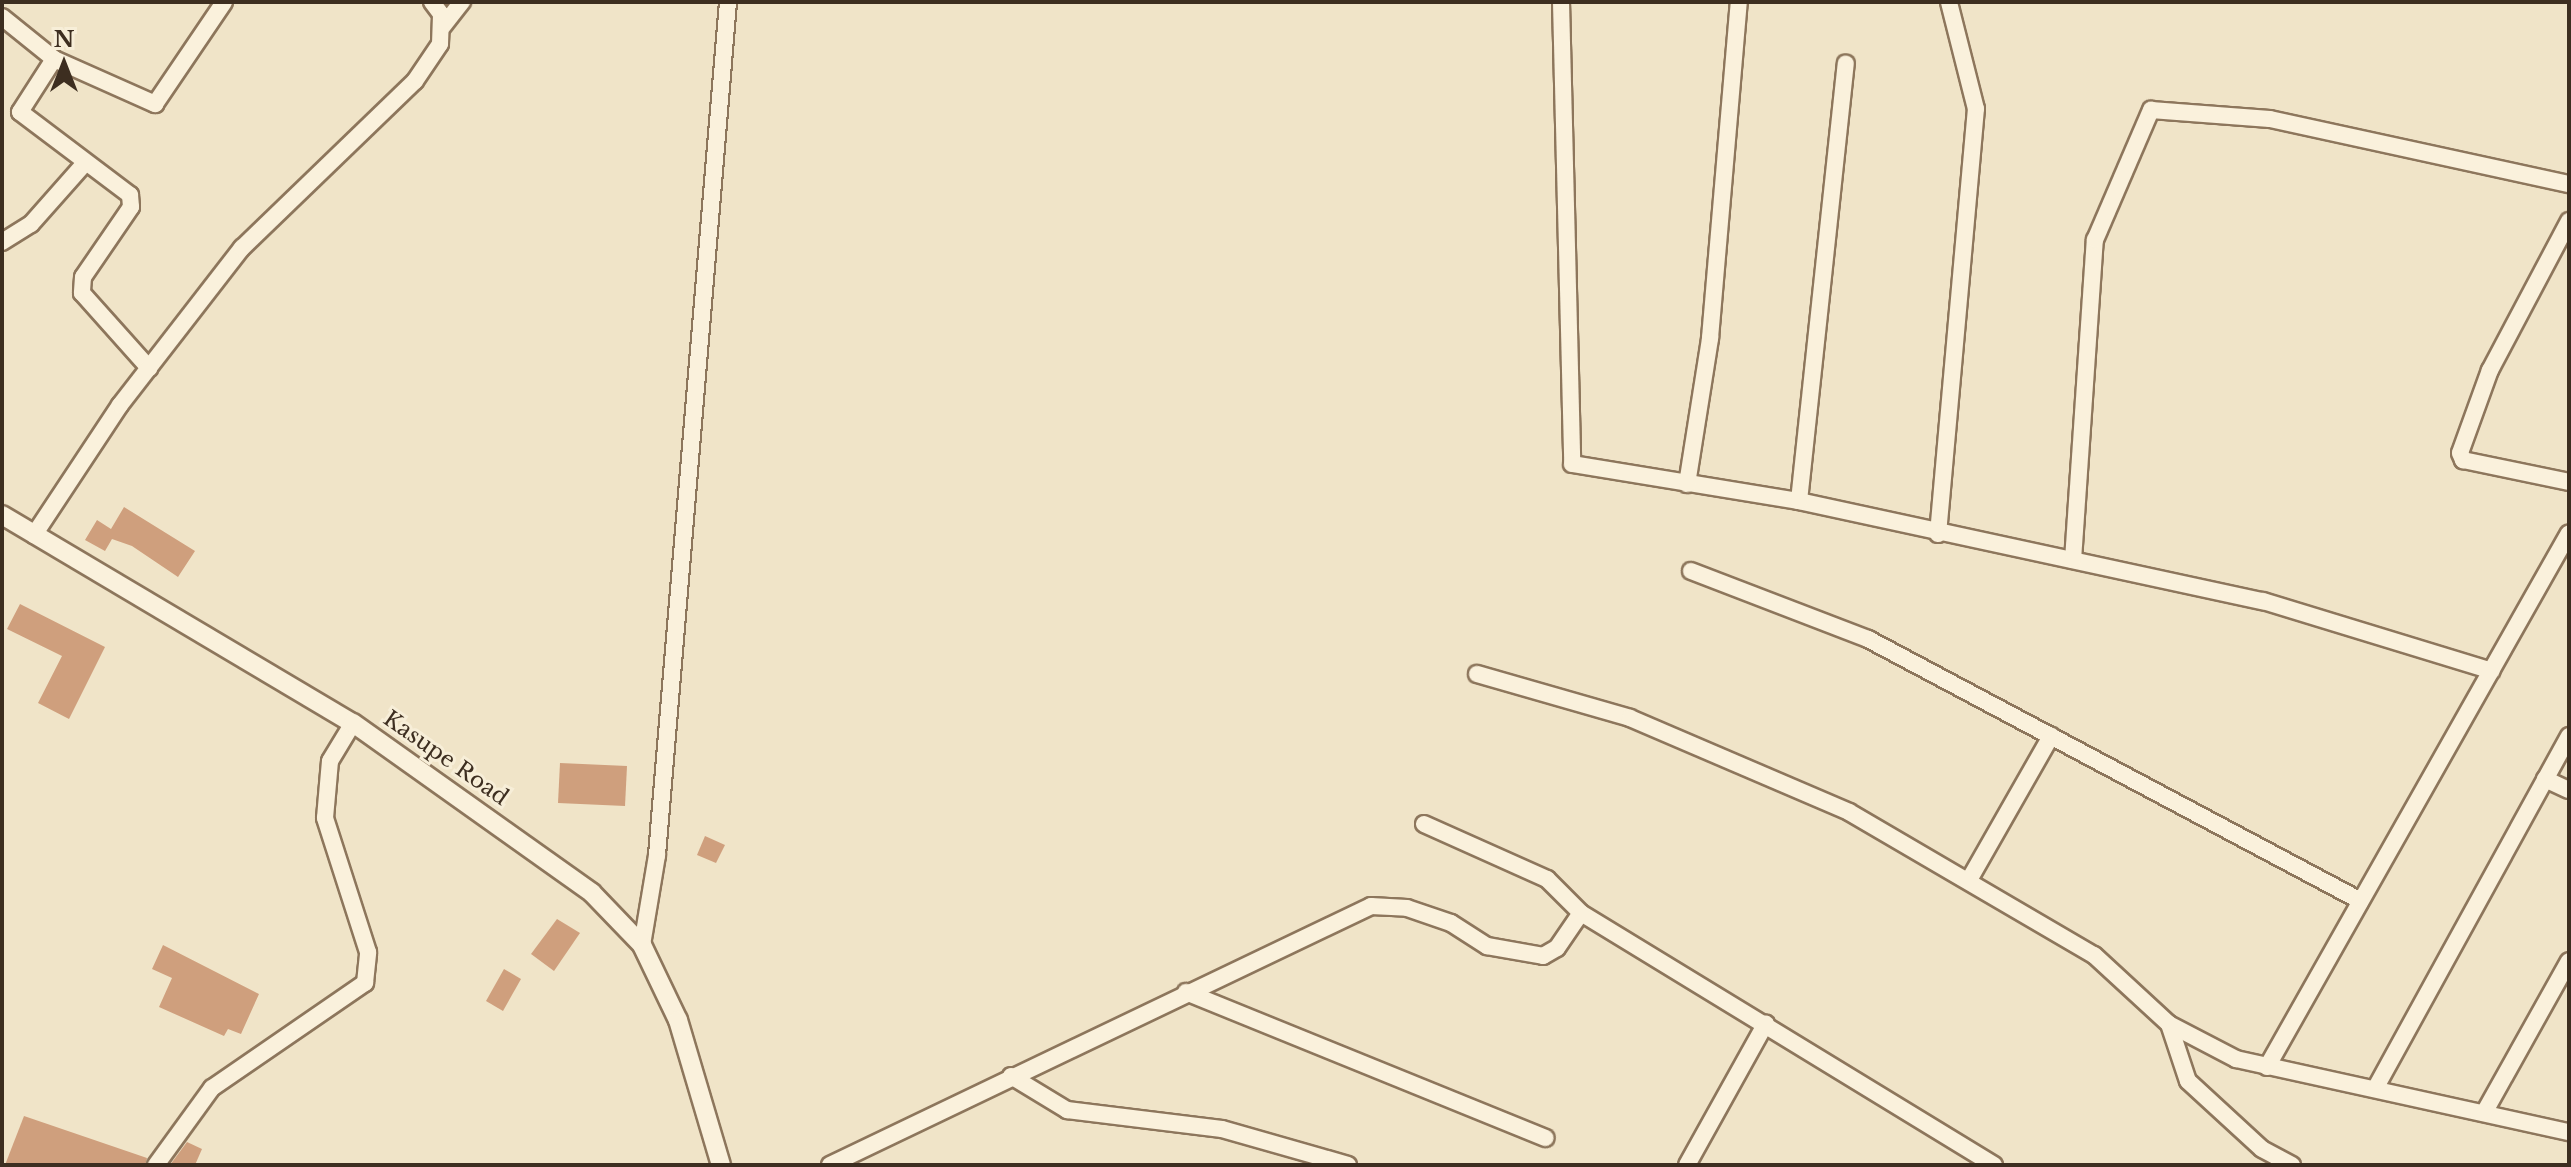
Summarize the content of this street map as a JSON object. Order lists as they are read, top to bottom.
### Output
{
  "streets": {
    "street": ["Kasupe Road"]
  },
  "north": "top"
}
